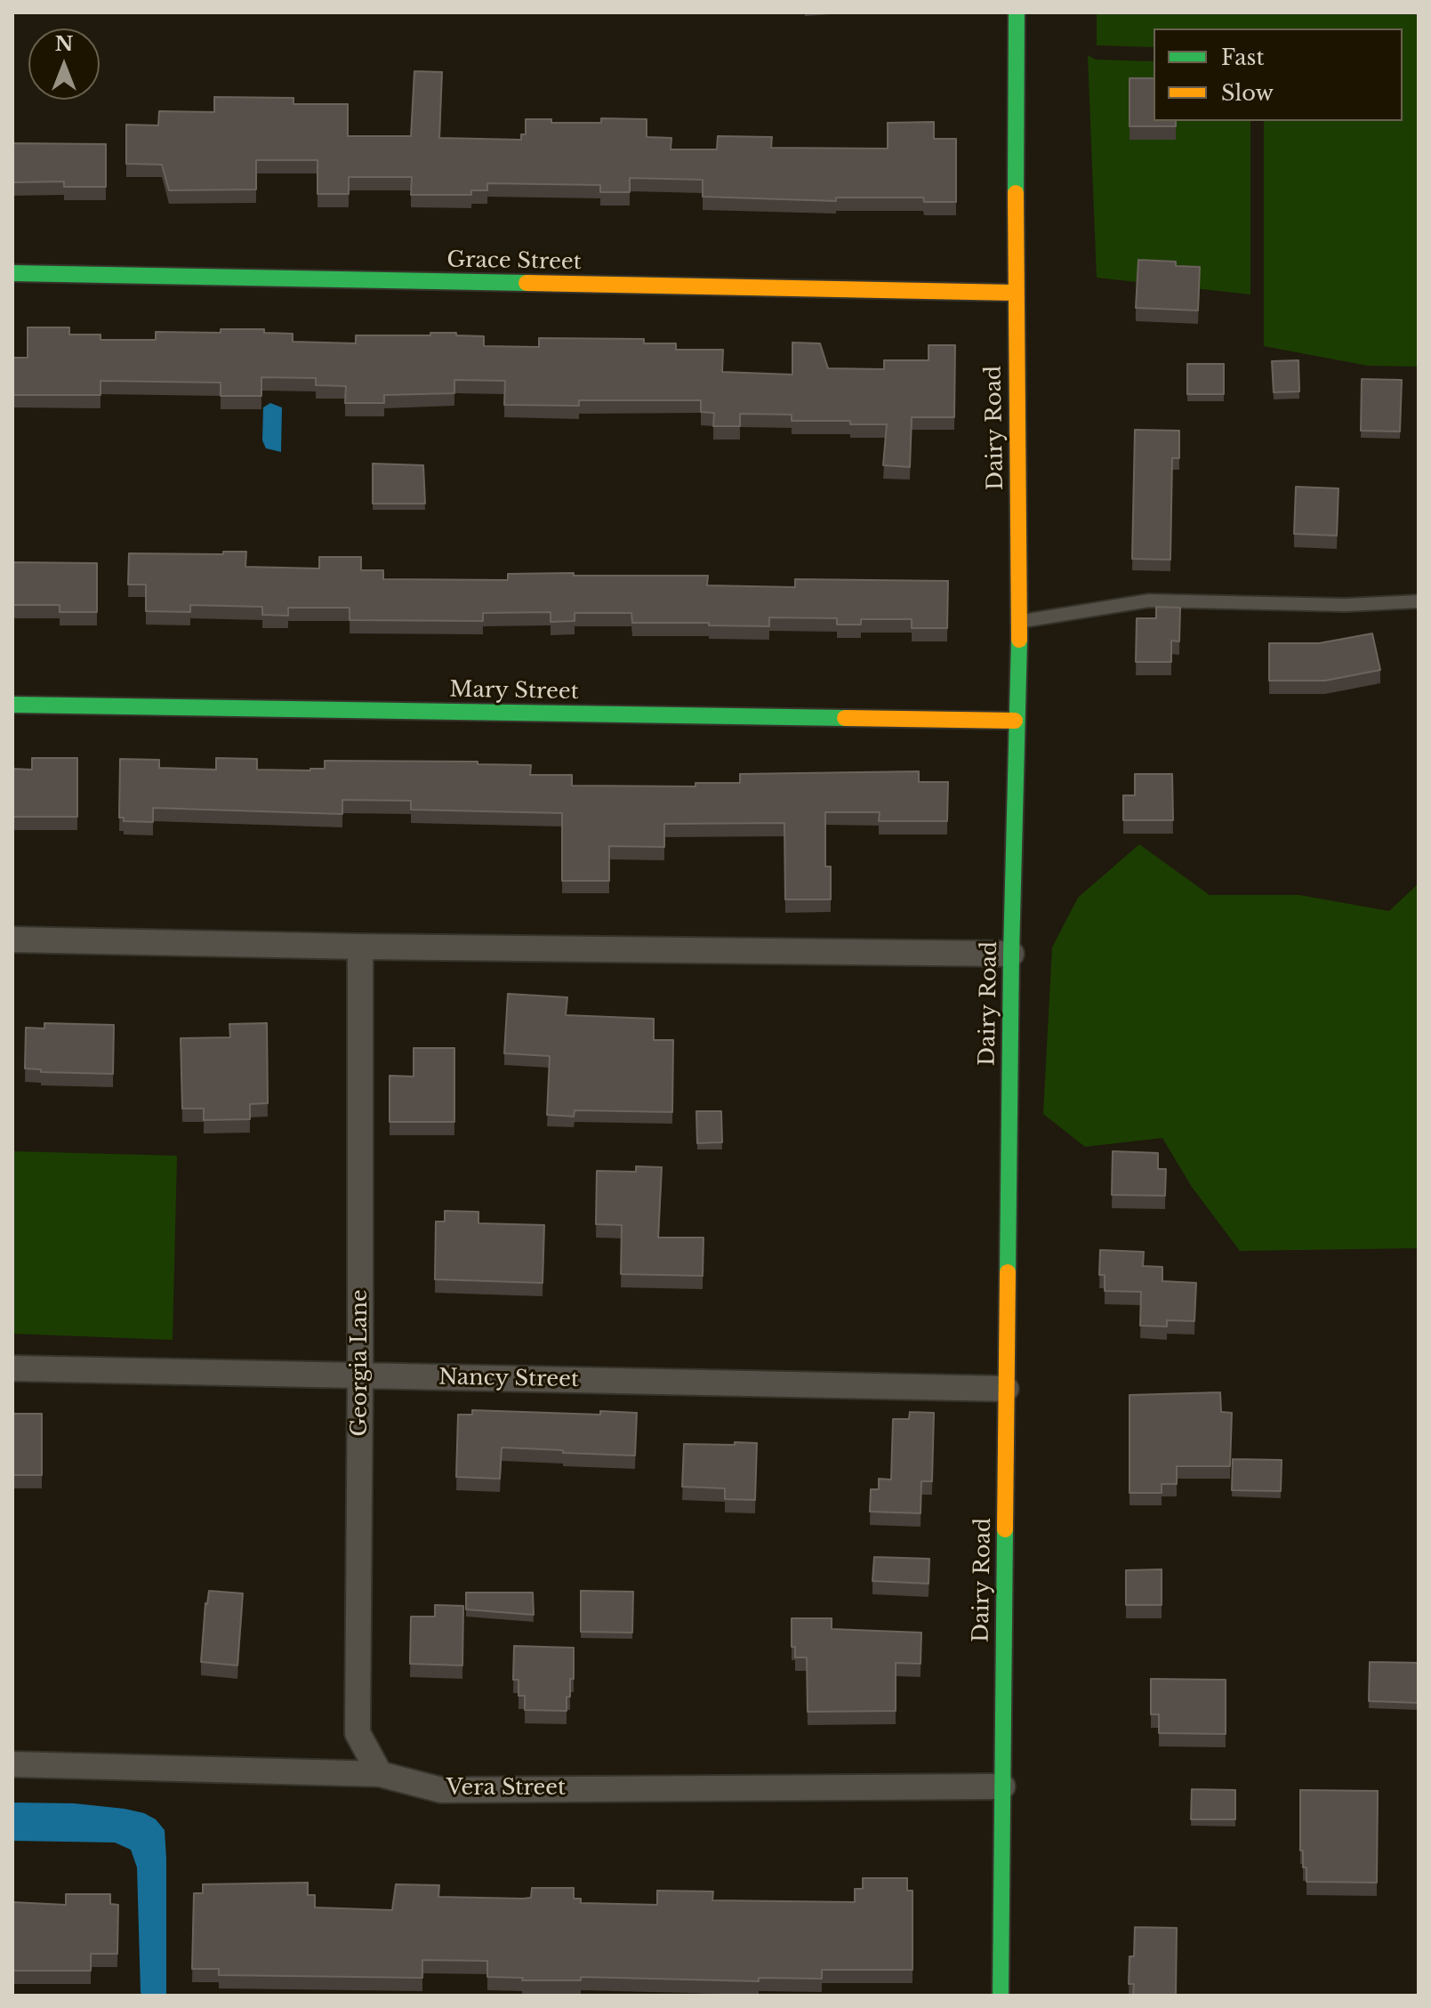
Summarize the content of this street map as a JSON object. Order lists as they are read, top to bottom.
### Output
{
  "streets": {
    "street": [
      "Grace Street",
      "Dairy Road",
      "Mary Street",
      "Georgia Lane",
      "Nancy Street",
      "Vera Street"
    ]
  },
  "crossings": [
    ["Grace Street", "Dairy Road"],
    ["Dairy Road", "Mary Street"],
    ["Dairy Road", "Nancy Street"],
    ["Dairy Road", "Vera Street"],
    ["Georgia Lane", "Nancy Street"],
    ["Georgia Lane", "Vera Street"]
  ],
  "legend": ["Fast", "Slow"],
  "north": "top"
}
